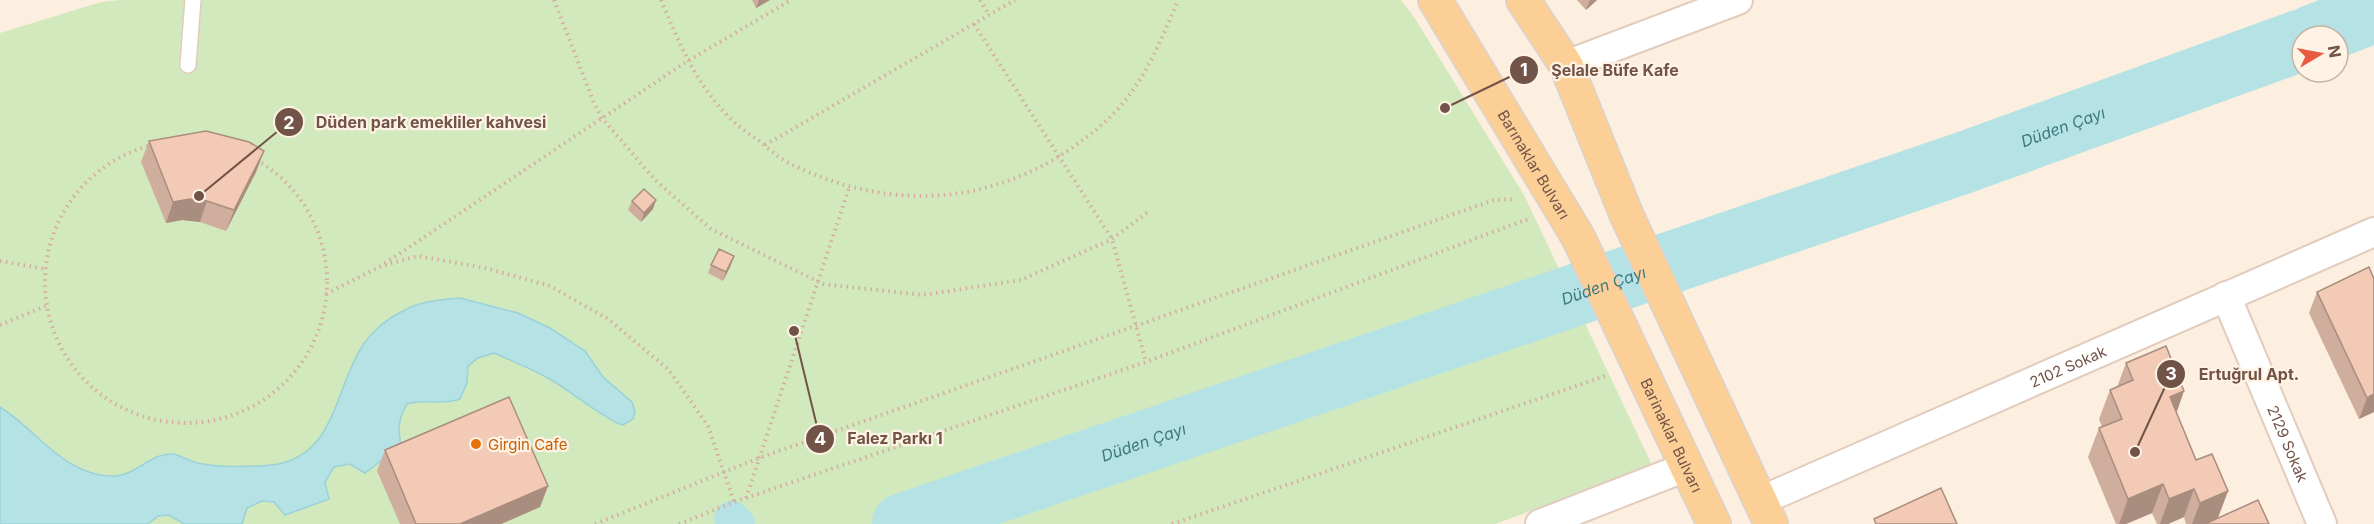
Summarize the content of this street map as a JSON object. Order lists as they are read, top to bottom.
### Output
{
  "streets": {
    "main road": ["Barınaklar Bulvarı", "Barinaklar Bulvarı"],
    "street": ["2102 Sokak", "2129 Sokak"]
  },
  "crossings": [
    ["Barınaklar Bulvarı", "Barinaklar Bulvarı"],
    ["2102 Sokak", "2129 Sokak"]
  ],
  "water": ["Düden Çayı"],
  "places": [
    "Şelale Büfe Kafe",
    "Düden park emekliler kahvesi",
    "Falez Parkı 1",
    "Girgin Cafe",
    "Ertuğrul Apt."
  ],
  "north": "right"
}
